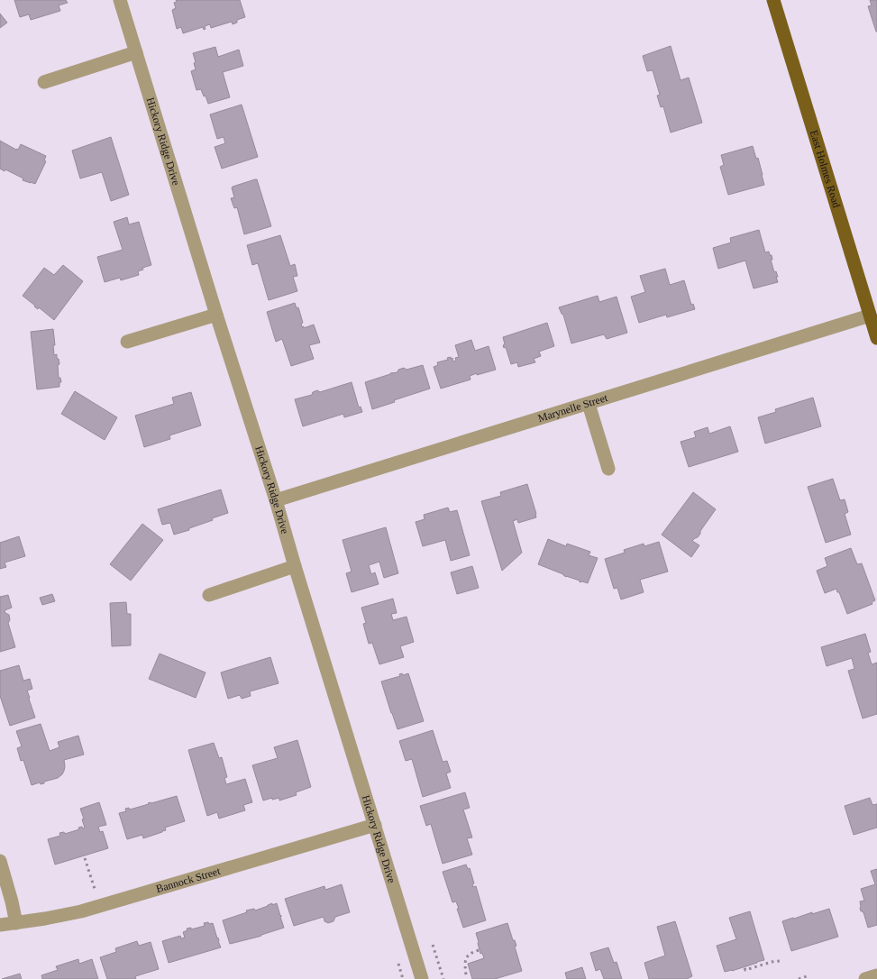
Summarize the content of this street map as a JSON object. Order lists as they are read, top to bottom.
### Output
{
  "streets": {
    "main road": ["East Holmes Road"],
    "street": ["Hickory Ridge Drive", "Marynelle Street", "Bannock Street"]
  },
  "crossings": [
    ["Hickory Ridge Drive", "Marynelle Street"],
    ["Hickory Ridge Drive", "Bannock Street"],
    ["East Holmes Road", "Marynelle Street"]
  ]
}
